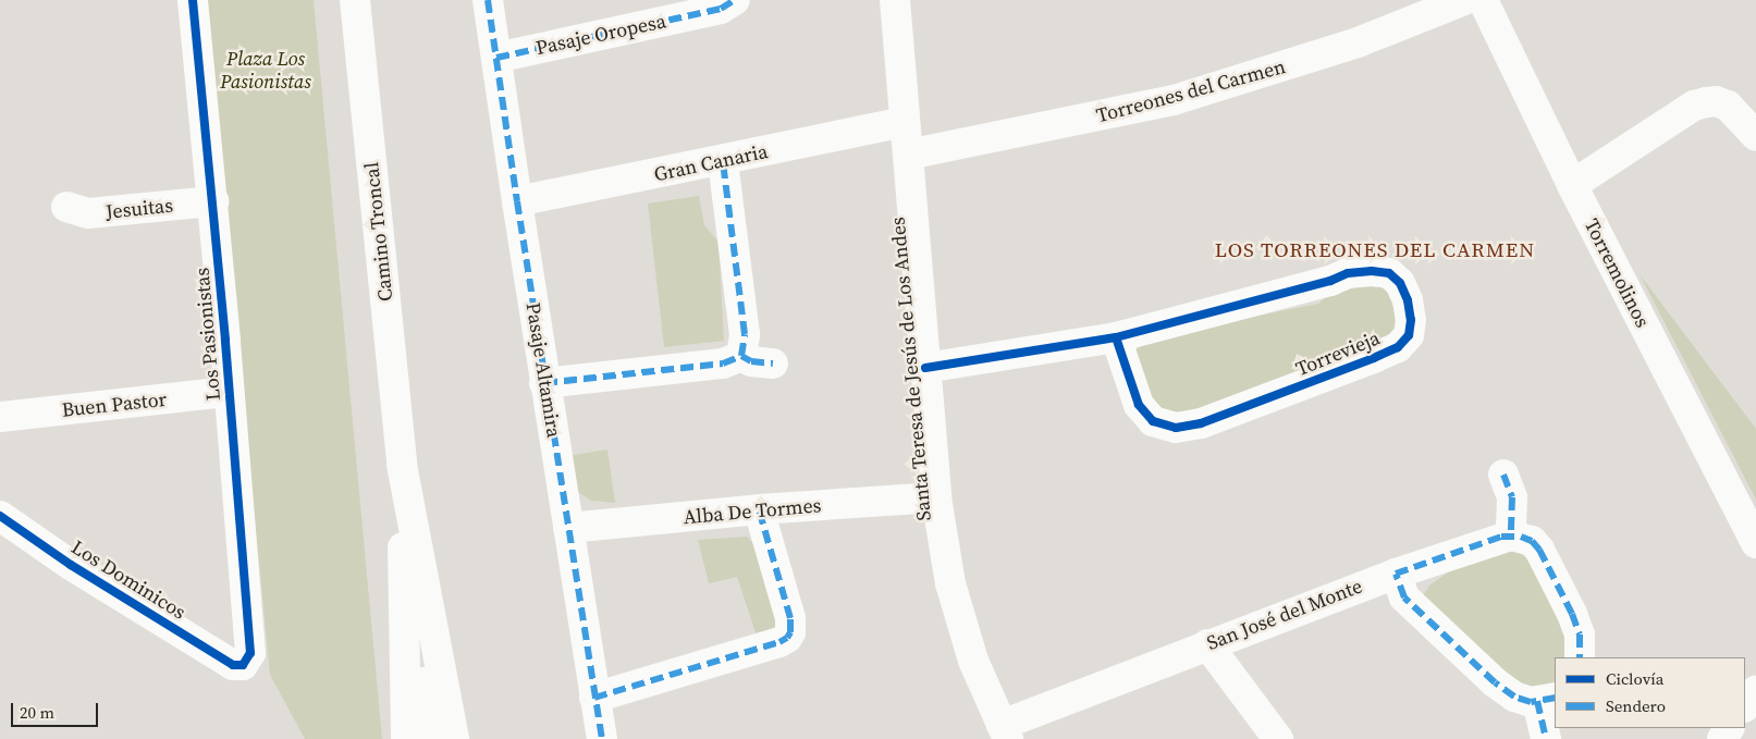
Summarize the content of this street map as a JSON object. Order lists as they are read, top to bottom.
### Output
{
  "streets": {
    "main road": [
      "Pasaje Oropesa",
      "Torreones del Carmen",
      "Gran Canaria",
      "Jesuitas",
      "Camino Troncal",
      "Torremolinos",
      "Los Pasionistas",
      "Torrevieja",
      "Santa Teresa de Jesús de Los Andes",
      "Pasaje Altamira",
      "Buen Pastor",
      "Alba De Tormes",
      "Los Dominicos",
      "San José del Monte"
    ]
  },
  "crossings": [
    ["Pasaje Oropesa", "Pasaje Altamira"],
    ["Torreones del Carmen", "Santa Teresa de Jesús de Los Andes"],
    ["Gran Canaria", "Santa Teresa de Jesús de Los Andes"],
    ["Gran Canaria", "Pasaje Altamira"],
    ["Jesuitas", "Los Pasionistas"],
    ["Los Pasionistas", "Buen Pastor"],
    ["Los Pasionistas", "Los Dominicos"],
    ["Torrevieja", "Santa Teresa de Jesús de Los Andes"],
    ["Santa Teresa de Jesús de Los Andes", "Alba De Tormes"],
    ["Santa Teresa de Jesús de Los Andes", "San José del Monte"],
    ["Pasaje Altamira", "Alba De Tormes"]
  ],
  "districts": ["LOS TORREONES DEL CARMEN"],
  "parks": ["Plaza Los Pasionistas"],
  "legend": ["Ciclovía", "Sendero"],
  "scale_bar": "20 m"
}
